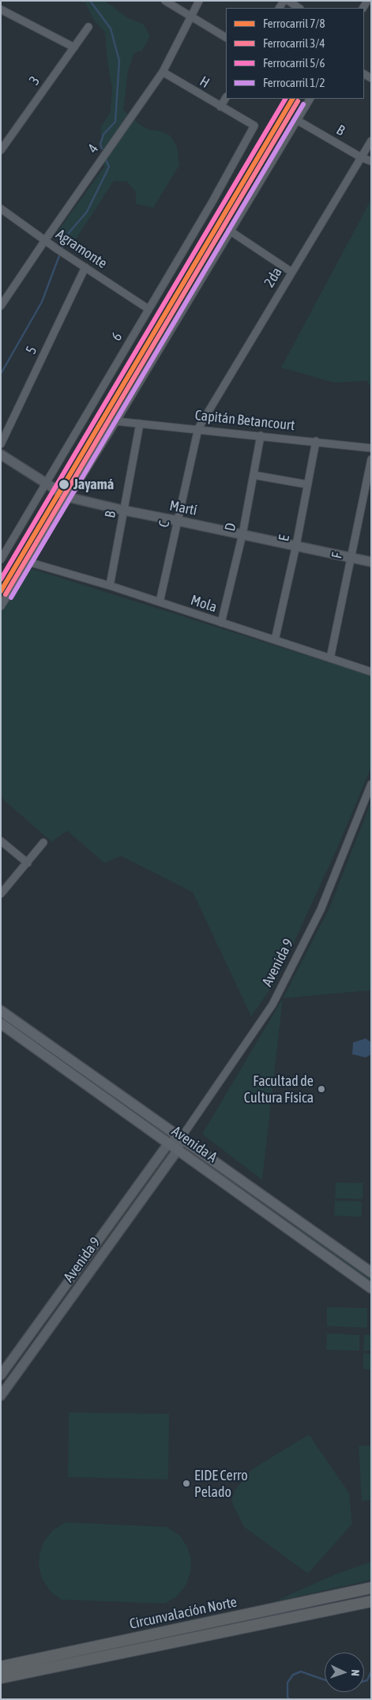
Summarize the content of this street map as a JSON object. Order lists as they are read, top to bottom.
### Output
{
  "streets": {
    "highway": ["Circunvalación Norte"],
    "main road": ["Avenida A"],
    "street": [
      "3",
      "H",
      "B",
      "4",
      "Agramonte",
      "2da",
      "6",
      "5",
      "Capitán Betancourt",
      "Martí",
      "C",
      "D",
      "E",
      "F",
      "Mola",
      "Avenida 9"
    ]
  },
  "crossings": [
    ["H", "4"],
    ["H", "6"],
    ["B", "2da"],
    ["B", "Capitán Betancourt"],
    ["B", "Martí"],
    ["B", "Mola"],
    ["4", "Agramonte"],
    ["Agramonte", "6"],
    ["Agramonte", "5"],
    ["2da", "Capitán Betancourt"],
    ["2da", "C"],
    ["6", "Martí"],
    ["Capitán Betancourt", "C"],
    ["Capitán Betancourt", "D"],
    ["Capitán Betancourt", "E"],
    ["Martí", "C"],
    ["Martí", "D"],
    ["Martí", "E"],
    ["Martí", "F"],
    ["C", "Mola"],
    ["D", "Mola"],
    ["E", "Mola"],
    ["F", "Mola"],
    ["Avenida 9", "Avenida A"]
  ],
  "places": ["Jayamá", "Facultad de Cultura Física", "EIDE Cerro Pelado"],
  "lines": [
    "rail line 7/8",
    "rail line 5/6",
    "rail line 3/4",
    "rail line 1/2"
  ],
  "legend": [
    "Ferrocarril 7/8",
    "Ferrocarril 3/4",
    "Ferrocarril 5/6",
    "Ferrocarril 1/2"
  ],
  "north": "right"
}
